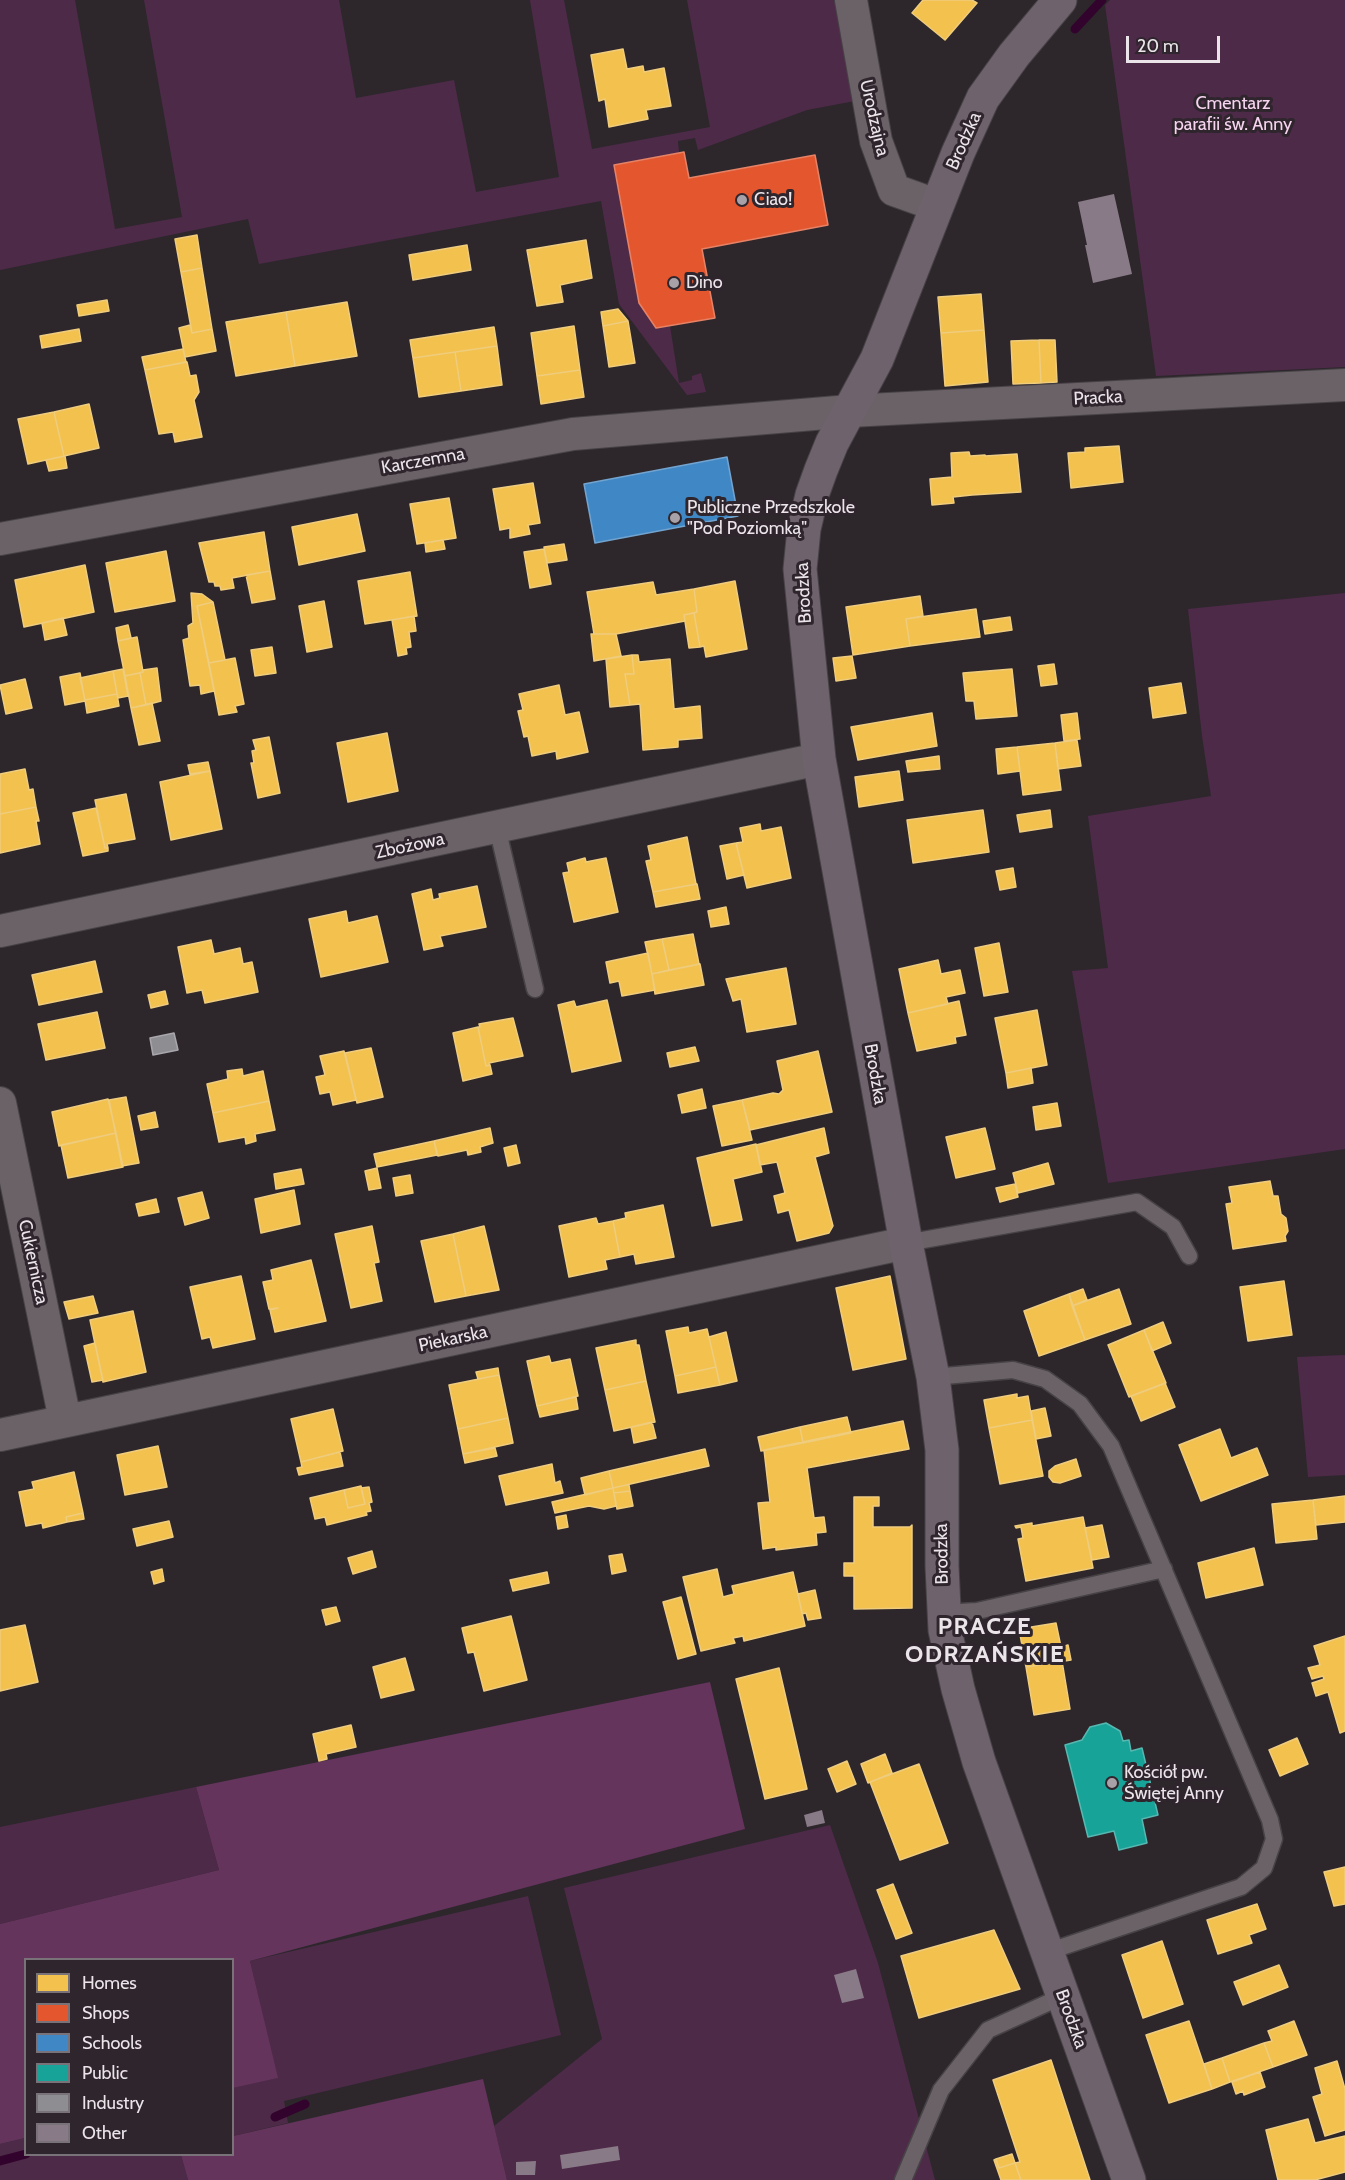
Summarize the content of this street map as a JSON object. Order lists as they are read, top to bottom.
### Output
{
  "streets": {
    "street": [
      "Urodzajna",
      "Brodzka",
      "Pracka",
      "Karczemna",
      "Zbożowa",
      "Cukiernicza",
      "Piekarska"
    ]
  },
  "crossings": [
    ["Urodzajna", "Brodzka"],
    ["Brodzka", "Pracka"],
    ["Brodzka", "Karczemna"],
    ["Brodzka", "Zbożowa"],
    ["Brodzka", "Piekarska"],
    ["Pracka", "Karczemna"],
    ["Cukiernicza", "Piekarska"]
  ],
  "districts": ["PRACZE ODRZAŃSKIE"],
  "parks": ["Cmentarz parafii św. Anny"],
  "places": [
    "Ciao!",
    "Dino",
    "Publiczne Przedszkole \"Pod Poziomką\"",
    "Kościół pw. Świętej Anny"
  ],
  "legend": [
    "Homes",
    "Shops",
    "Schools",
    "Public",
    "Industry",
    "Other"
  ],
  "scale_bar": "20 m"
}
